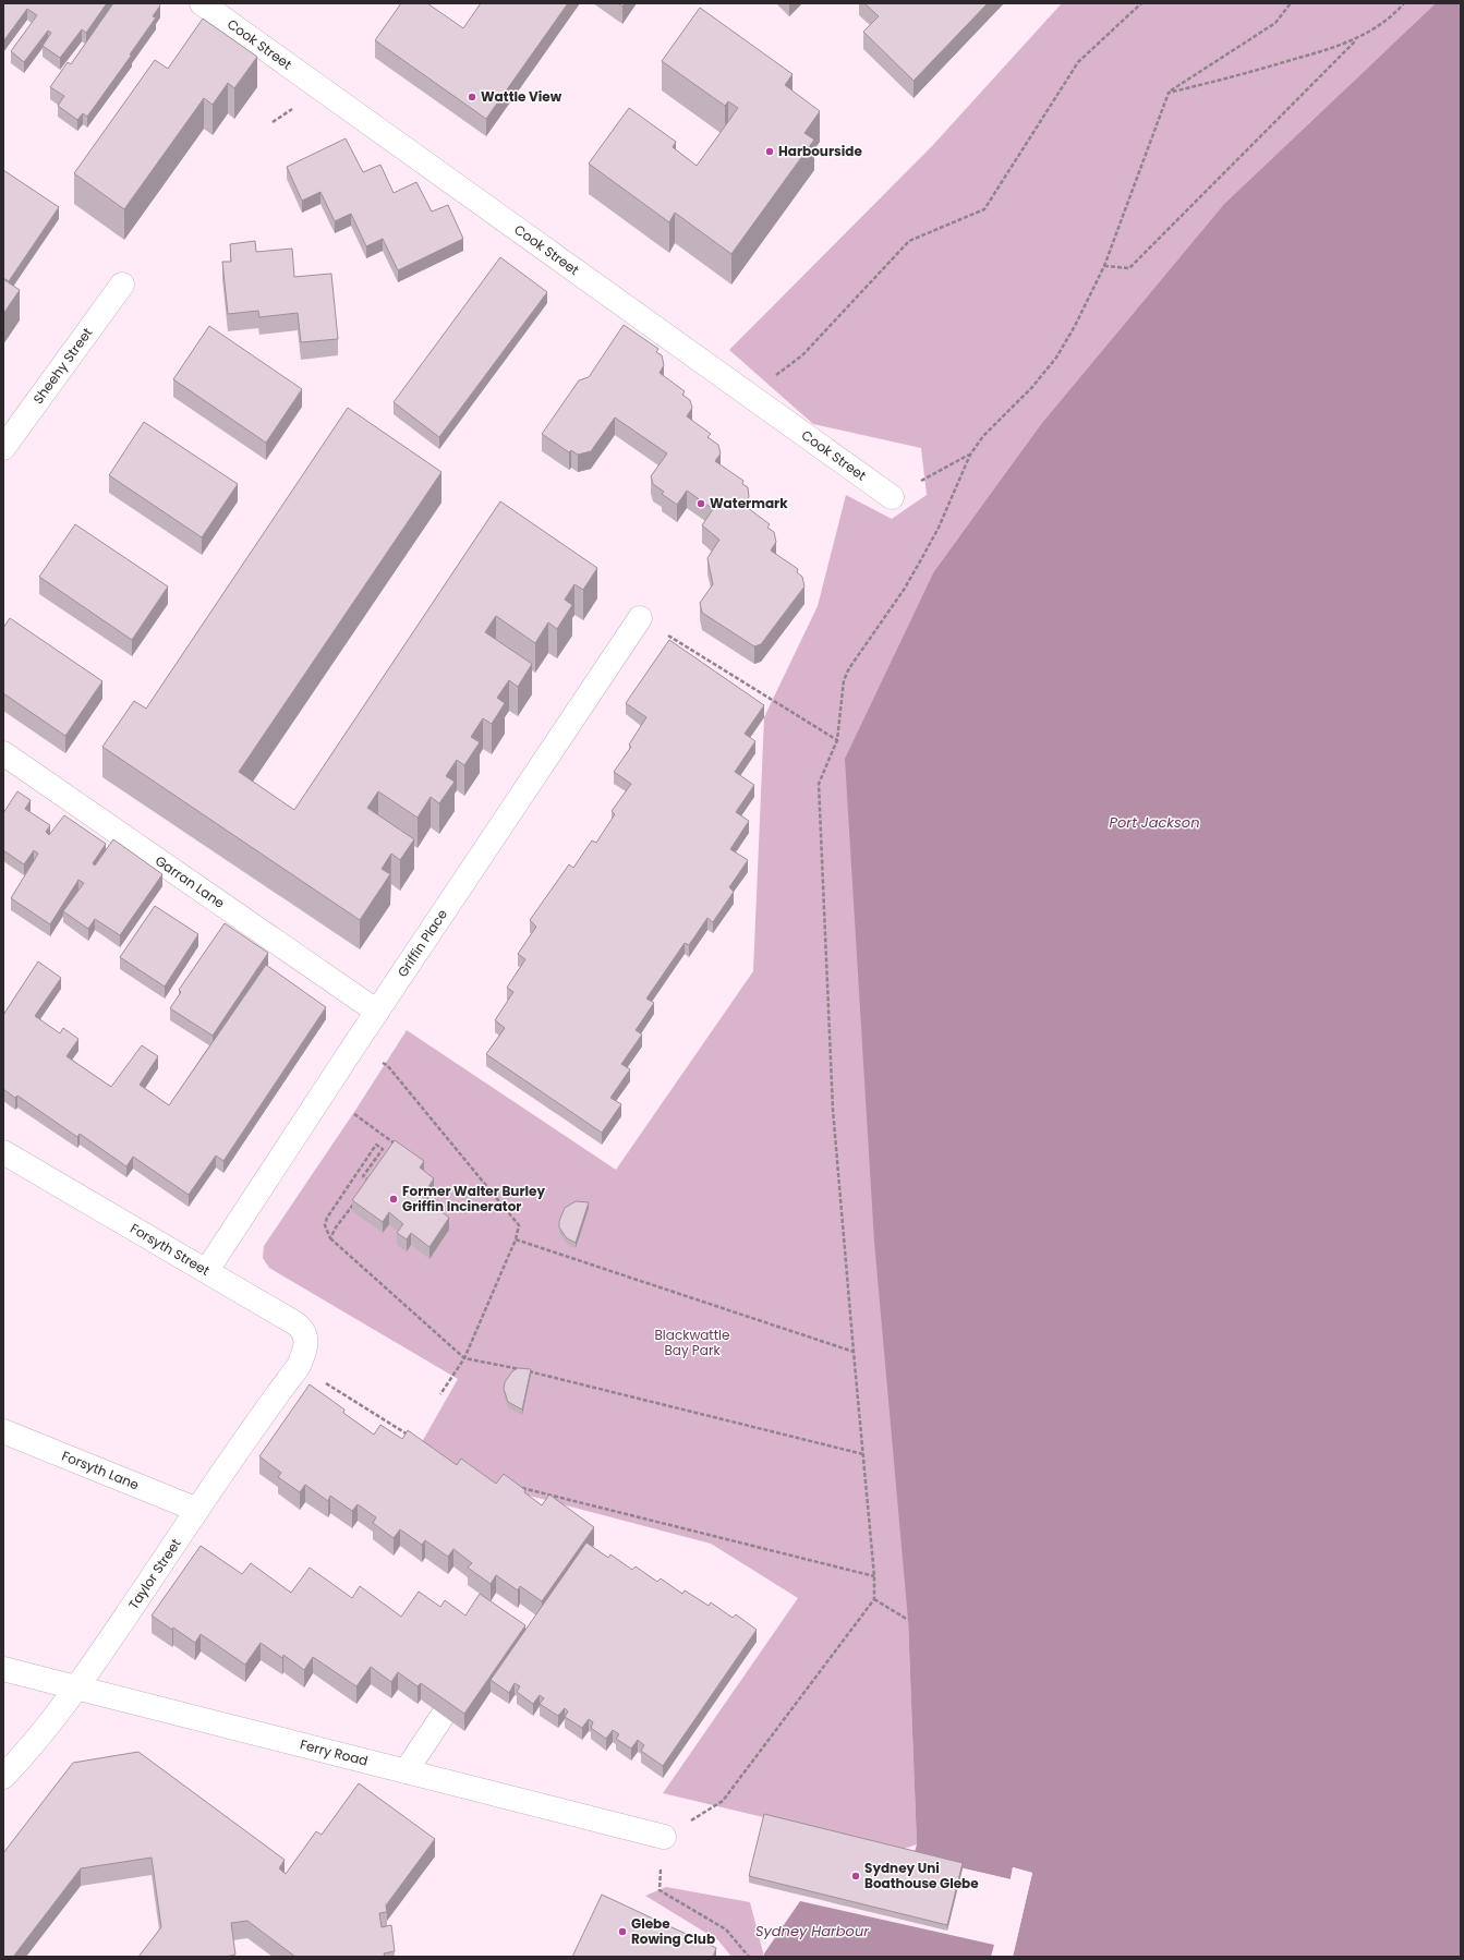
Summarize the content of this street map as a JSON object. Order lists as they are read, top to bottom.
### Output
{
  "streets": {
    "street": [
      "Cook Street",
      "Sheehy Street",
      "Garran Lane",
      "Griffin Place",
      "Forsyth Street",
      "Forsyth Lane",
      "Taylor Street",
      "Ferry Road"
    ]
  },
  "crossings": [
    ["Garran Lane", "Griffin Place"],
    ["Griffin Place", "Forsyth Street"],
    ["Forsyth Street", "Taylor Street"],
    ["Forsyth Lane", "Taylor Street"],
    ["Taylor Street", "Ferry Road"]
  ],
  "water": ["Port Jackson", "Sydney Harbour"],
  "parks": ["Blackwattle Bay Park"],
  "places": [
    "Wattle View",
    "Harbourside",
    "Watermark",
    "Former Walter Burley Griffin Incinerator",
    "Sydney Uni Boathouse Glebe",
    "Glebe Rowing Club"
  ]
}
